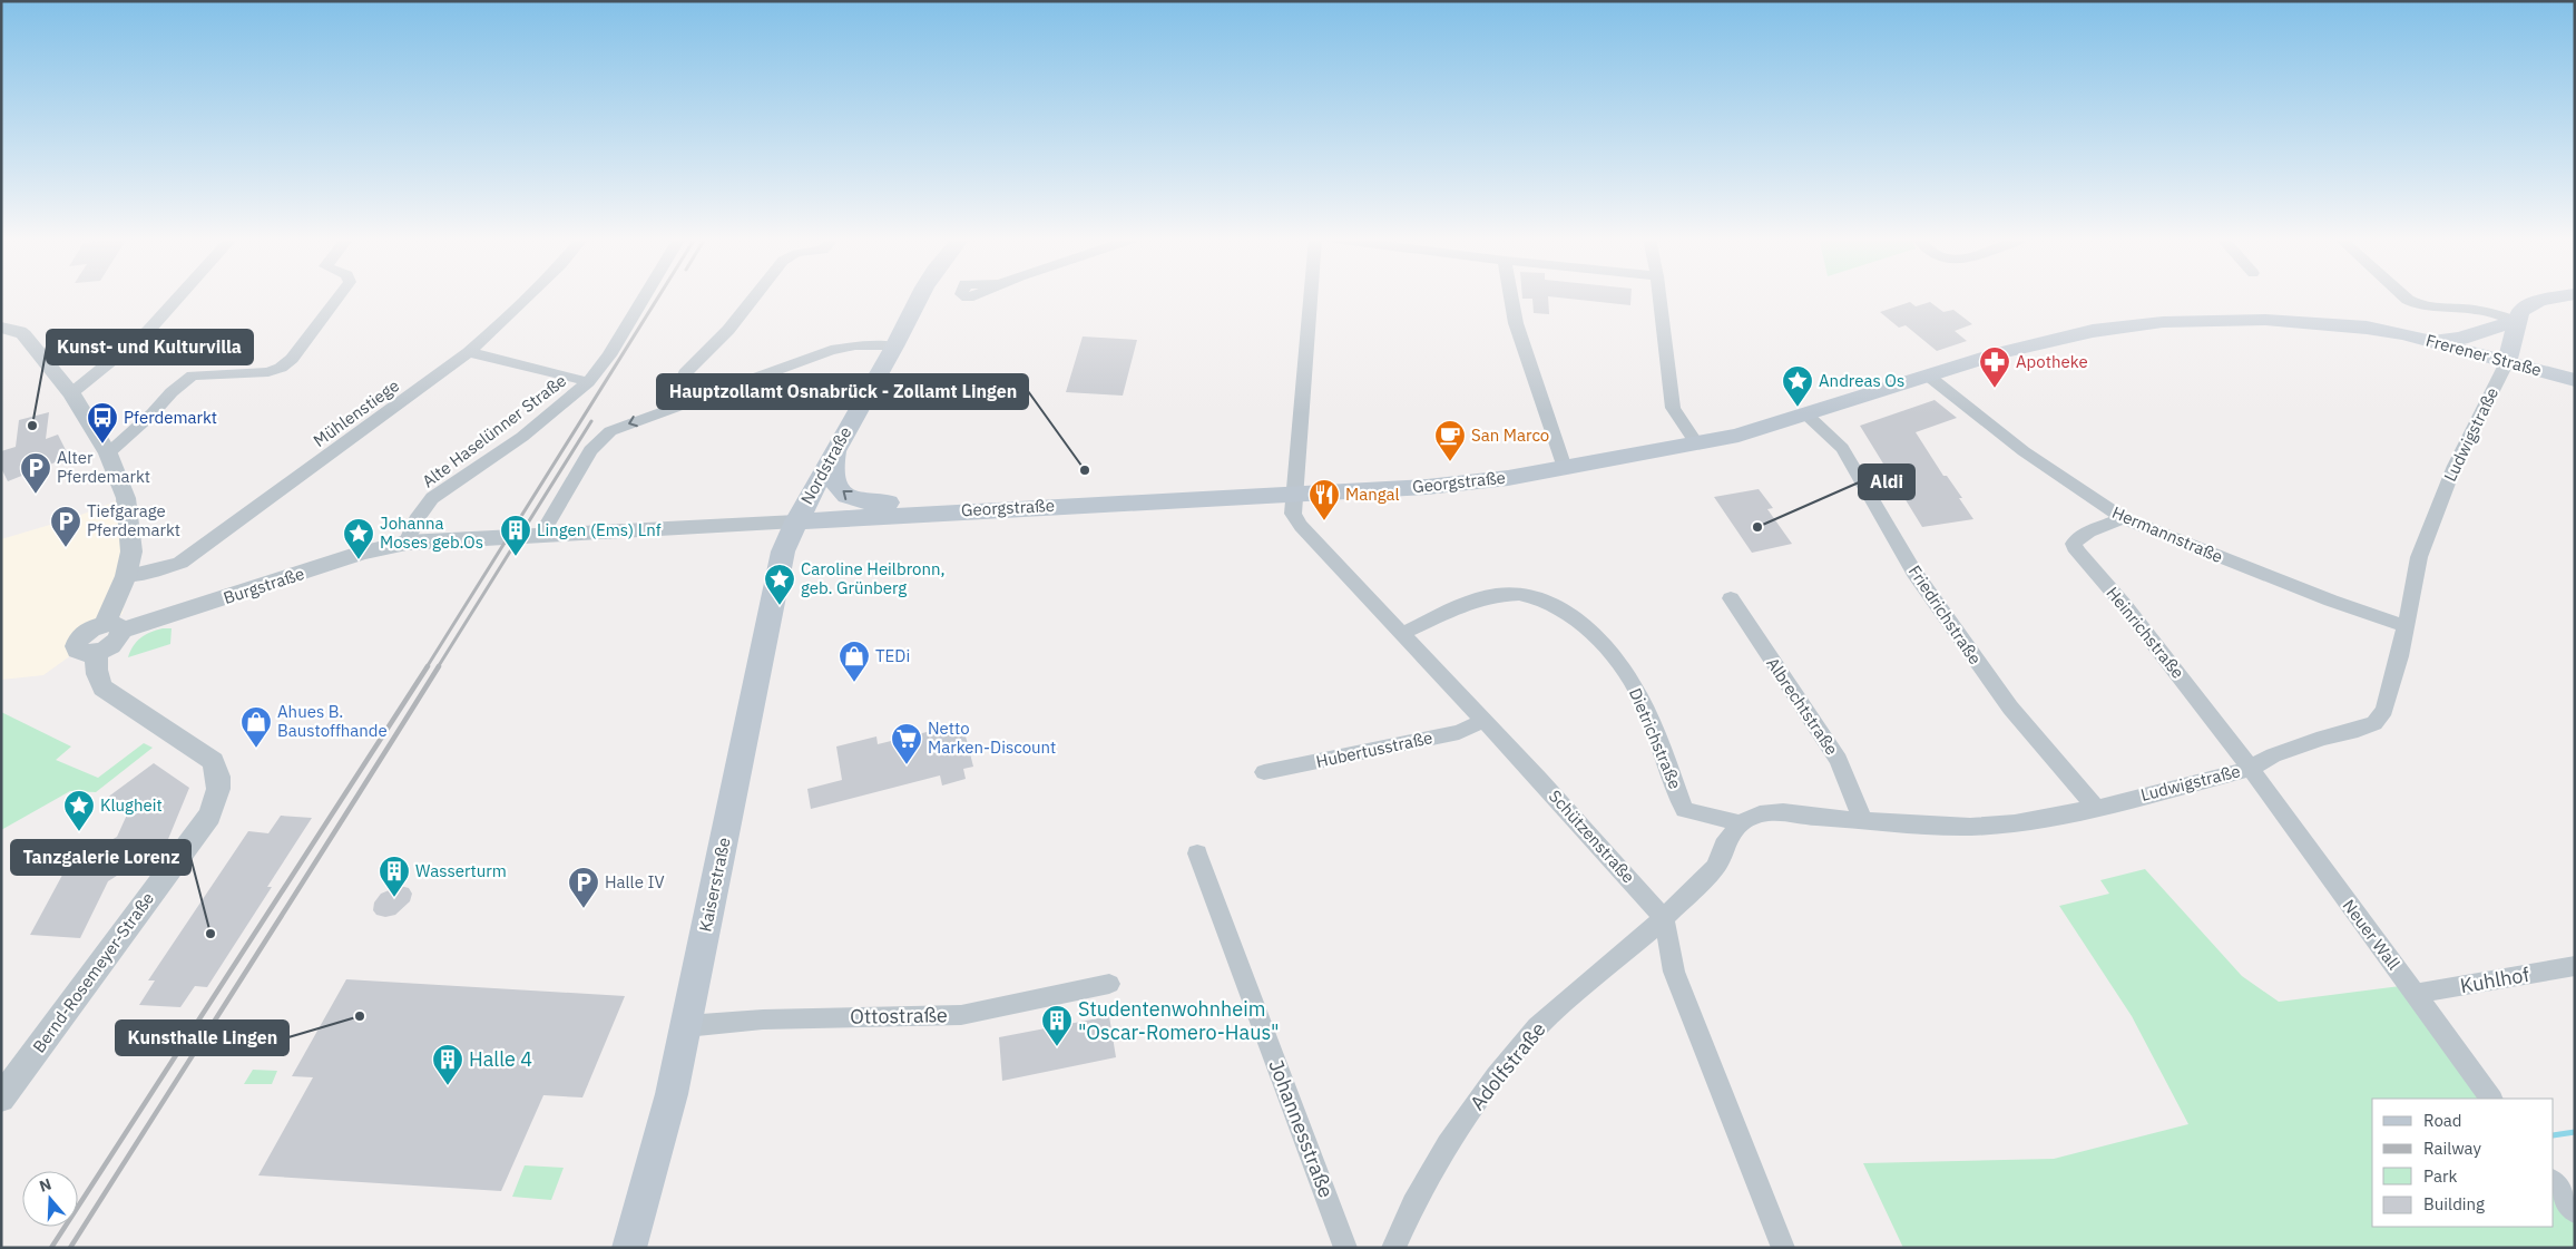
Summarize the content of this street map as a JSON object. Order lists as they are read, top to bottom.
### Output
{
  "streets": {
    "main road": [
      "Frerener Straße",
      "Nordstraße",
      "Georgstraße",
      "Kaiserstraße"
    ],
    "street": [
      "Mühlenstiege",
      "Alte Haselünner Straße",
      "Ludwigstraße",
      "Hermannstraße",
      "Burgstraße",
      "Friedrichstraße",
      "Heinrichstraße",
      "Albrechtstraße",
      "Dietrichstraße",
      "Hubertusstraße",
      "Schützenstraße",
      "Neuer Wall",
      "Bernd-Rosemeyer-Straße",
      "Kuhlhof",
      "Ottostraße",
      "Adolfstraße",
      "Johannesstraße"
    ]
  },
  "crossings": [
    ["Frerener Straße", "Ludwigstraße"],
    ["Frerener Straße", "Georgstraße"],
    ["Alte Haselünner Straße", "Georgstraße"],
    ["Alte Haselünner Straße", "Burgstraße"],
    ["Ludwigstraße", "Hermannstraße"],
    ["Ludwigstraße", "Friedrichstraße"],
    ["Ludwigstraße", "Heinrichstraße"],
    ["Ludwigstraße", "Albrechtstraße"],
    ["Ludwigstraße", "Dietrichstraße"],
    ["Ludwigstraße", "Neuer Wall"],
    ["Nordstraße", "Georgstraße"],
    ["Nordstraße", "Kaiserstraße"],
    ["Georgstraße", "Hermannstraße"],
    ["Georgstraße", "Burgstraße"],
    ["Georgstraße", "Friedrichstraße"],
    ["Georgstraße", "Schützenstraße"],
    ["Georgstraße", "Kaiserstraße"],
    ["Hermannstraße", "Heinrichstraße"],
    ["Burgstraße", "Bernd-Rosemeyer-Straße"],
    ["Heinrichstraße", "Neuer Wall"],
    ["Dietrichstraße", "Schützenstraße"],
    ["Hubertusstraße", "Schützenstraße"],
    ["Schützenstraße", "Adolfstraße"],
    ["Kaiserstraße", "Ottostraße"],
    ["Neuer Wall", "Kuhlhof"]
  ],
  "places": {
    "pharmacy": ["Apotheke"],
    "place": [
      "Andreas Os",
      "Johanna Moses geb.Os",
      "Caroline Heilbronn, geb. Grünberg",
      "Klugheit"
    ],
    "other": [
      "Kunst- und Kulturvilla",
      "Hauptzollamt Osnabrück - Zollamt Lingen",
      "Aldi",
      "Tanzgalerie Lorenz",
      "Kunsthalle Lingen"
    ],
    "bus stop": ["Pferdemarkt"],
    "cafe": ["San Marco"],
    "parking": ["Alter Pferdemarkt", "Tiefgarage Pferdemarkt", "Halle IV"],
    "restaurant": ["Mangal"],
    "building": [
      "Lingen (Ems) Lnf",
      "Wasserturm",
      "Studentenwohnheim \"Oscar-Romero-Haus\"",
      "Halle 4"
    ],
    "shop": ["TEDi", "Ahues B. Baustoffhande"],
    "supermarket": ["Netto Marken-Discount"]
  },
  "legend": [
    "Road",
    "Railway",
    "Park",
    "Building"
  ],
  "north": "top"
}
